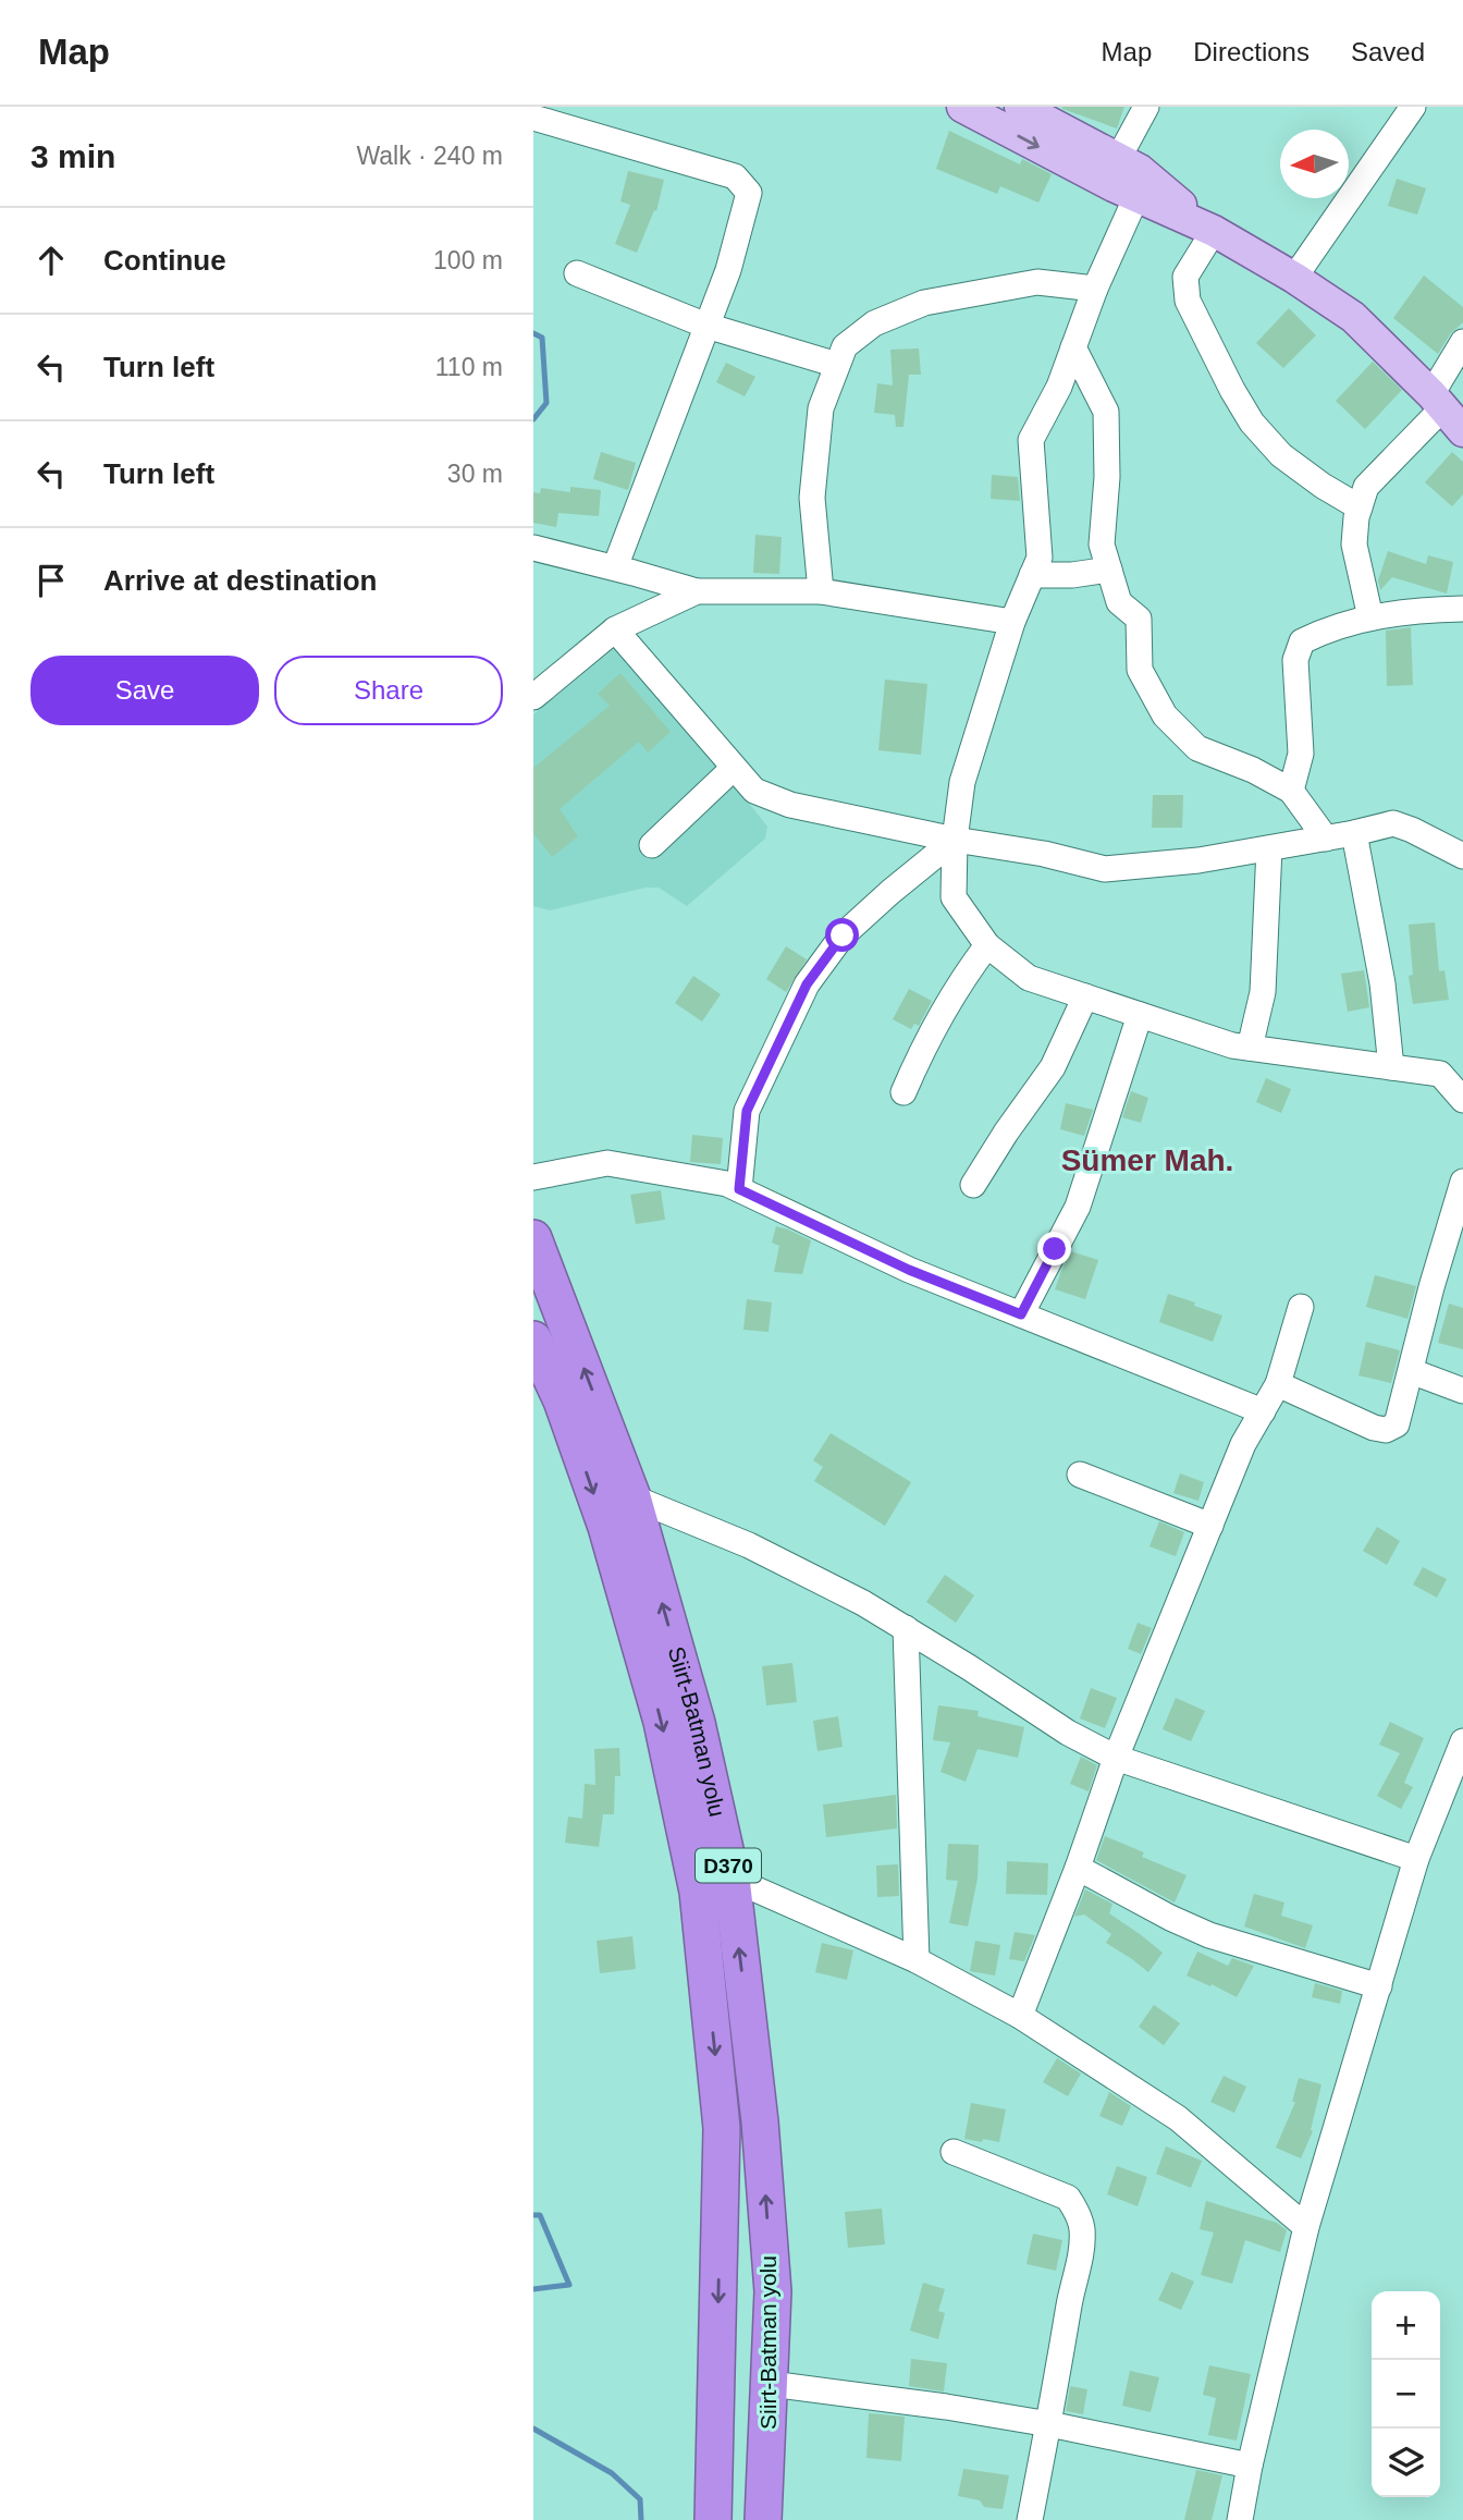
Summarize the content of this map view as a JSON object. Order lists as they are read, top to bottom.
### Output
{
  "streets": {
    "highway": ["Siirt-Batman yolu", "D370"]
  },
  "districts": ["Sümer Mah."],
  "north": "left",
  "page": {
    "header": "Map",
    "nav": ["Map", "Directions", "Saved"],
    "heading": ["3 min", "Walk · 240 m"],
    "list": [
      ["Continue", "100 m"],
      ["Turn left", "110 m"],
      ["Turn left", "30 m"],
      "Arrive at destination"
    ],
    "buttons": ["Save", "Share"],
    "map_buttons": ["+", "−"]
  }
}
